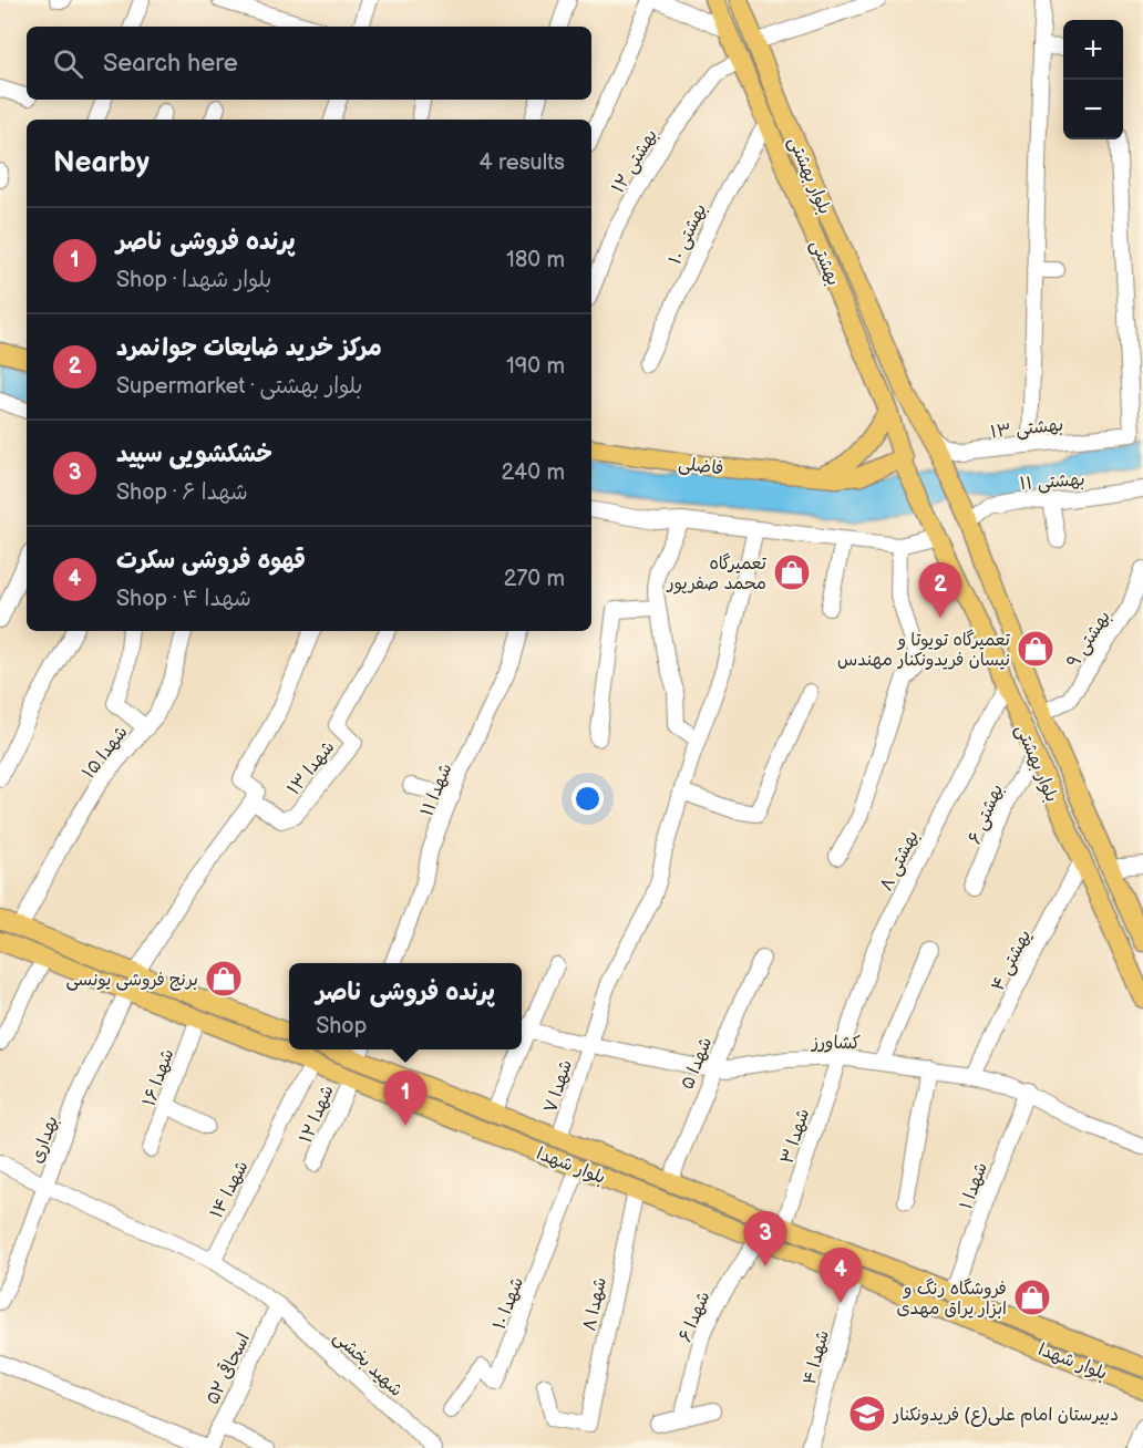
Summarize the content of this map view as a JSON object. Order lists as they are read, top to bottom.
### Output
{
  "streets": {
    "main road": [
      "بلوار بهشتی",
      "بهشتی",
      "فاضلی",
      "بلوار شهدا"
    ],
    "street": [
      "بهشتی ۱۲",
      "بهشتی ۱۰",
      "بهشتی ۱۳",
      "بهشتی ۱۱",
      "بهشتی ۹",
      "شهدا ۱۵",
      "شهدا ۱۳",
      "شهدا ۱۱",
      "بهشتی ۶",
      "بهشتی ۸",
      "یهشتی ۴",
      "کشاورز",
      "شهدا ۵",
      "شهدا ۱۶",
      "شهدا ۷",
      "شهدا ۱۲",
      "شهدا ۳",
      "بهداری",
      "شهدا ۱",
      "شهدا ۱۴",
      "شهدا ۱۰",
      "شهدا ۸",
      "شهدا ۶",
      "شهدا ۴",
      "شهید بخشی",
      "اسحاقی ۵۲"
    ]
  },
  "crossings": [
    ["بهشتی ۱۲", "بهشتی"],
    ["بلوار بهشتی", "بهشتی"],
    ["بلوار بهشتی", "بهشتی ۱۳"],
    ["بلوار بهشتی", "بهشتی ۱۱"],
    ["بلوار بهشتی", "بهشتی ۹"],
    ["بلوار بهشتی", "بهشتی ۶"],
    ["بلوار بهشتی", "بهشتی ۸"],
    ["بلوار بهشتی", "یهشتی ۴"],
    ["بهشتی ۱۰", "بهشتی"],
    ["بهشتی", "فاضلی"],
    ["بهشتی ۸", "کشاورز"],
    ["بهشتی ۸", "شهدا ۳"],
    ["یهشتی ۴", "کشاورز"],
    ["کشاورز", "شهدا ۵"],
    ["کشاورز", "شهدا ۷"],
    ["کشاورز", "شهدا ۳"],
    ["کشاورز", "شهدا ۱"],
    ["شهدا ۵", "بلوار شهدا"],
    ["شهدا ۱۶", "بلوار شهدا"],
    ["شهدا ۷", "بلوار شهدا"],
    ["شهدا ۱۲", "بلوار شهدا"],
    ["شهدا ۳", "بلوار شهدا"],
    ["بهداری", "بلوار شهدا"],
    ["بلوار شهدا", "شهدا ۱"],
    ["بلوار شهدا", "شهدا ۱۴"],
    ["بلوار شهدا", "شهدا ۱۰"],
    ["بلوار شهدا", "شهدا ۸"],
    ["بلوار شهدا", "شهدا ۶"],
    ["بلوار شهدا", "شهدا ۴"],
    ["شهید بخشی", "اسحاقی ۵۲"]
  ],
  "places": {
    "shop": [
      "تعمیرگاه محمد صفرپور",
      "تعمیرگاه تویوتا و نیسان فریدونکنار مهندس",
      "برنج فروشی یونسی",
      "فروشگاه رنگ و ابزار یراق مهدی"
    ],
    "school or university": ["دبیرستان امام علی(ع) فریدونکنار"]
  },
  "page": {
    "map_buttons": ["+", "−"],
    "search": "Search here",
    "heading": ["Nearby", "4 results"],
    "list": [
      {
        "mark": "1",
        "name": "پرنده فروشی ناصر",
        "note": "Shop · بلوار شهدا",
        "value": "180 m"
      },
      {
        "mark": "2",
        "name": "مرکز خرید ضایعات جوانمرد",
        "note": "Supermarket · بلوار بهشتی",
        "value": "190 m"
      },
      {
        "mark": "3",
        "name": "خشکشویی سپید",
        "note": "Shop · شهدا ۶",
        "value": "240 m"
      },
      {
        "mark": "4",
        "name": "قهوه فروشی سکرت",
        "note": "Shop · شهدا ۴",
        "value": "270 m"
      }
    ],
    "pins": [
      "2",
      "1",
      "3",
      "4"
    ],
    "popup": ["پرنده فروشی ناصر", "Shop"]
  }
}
